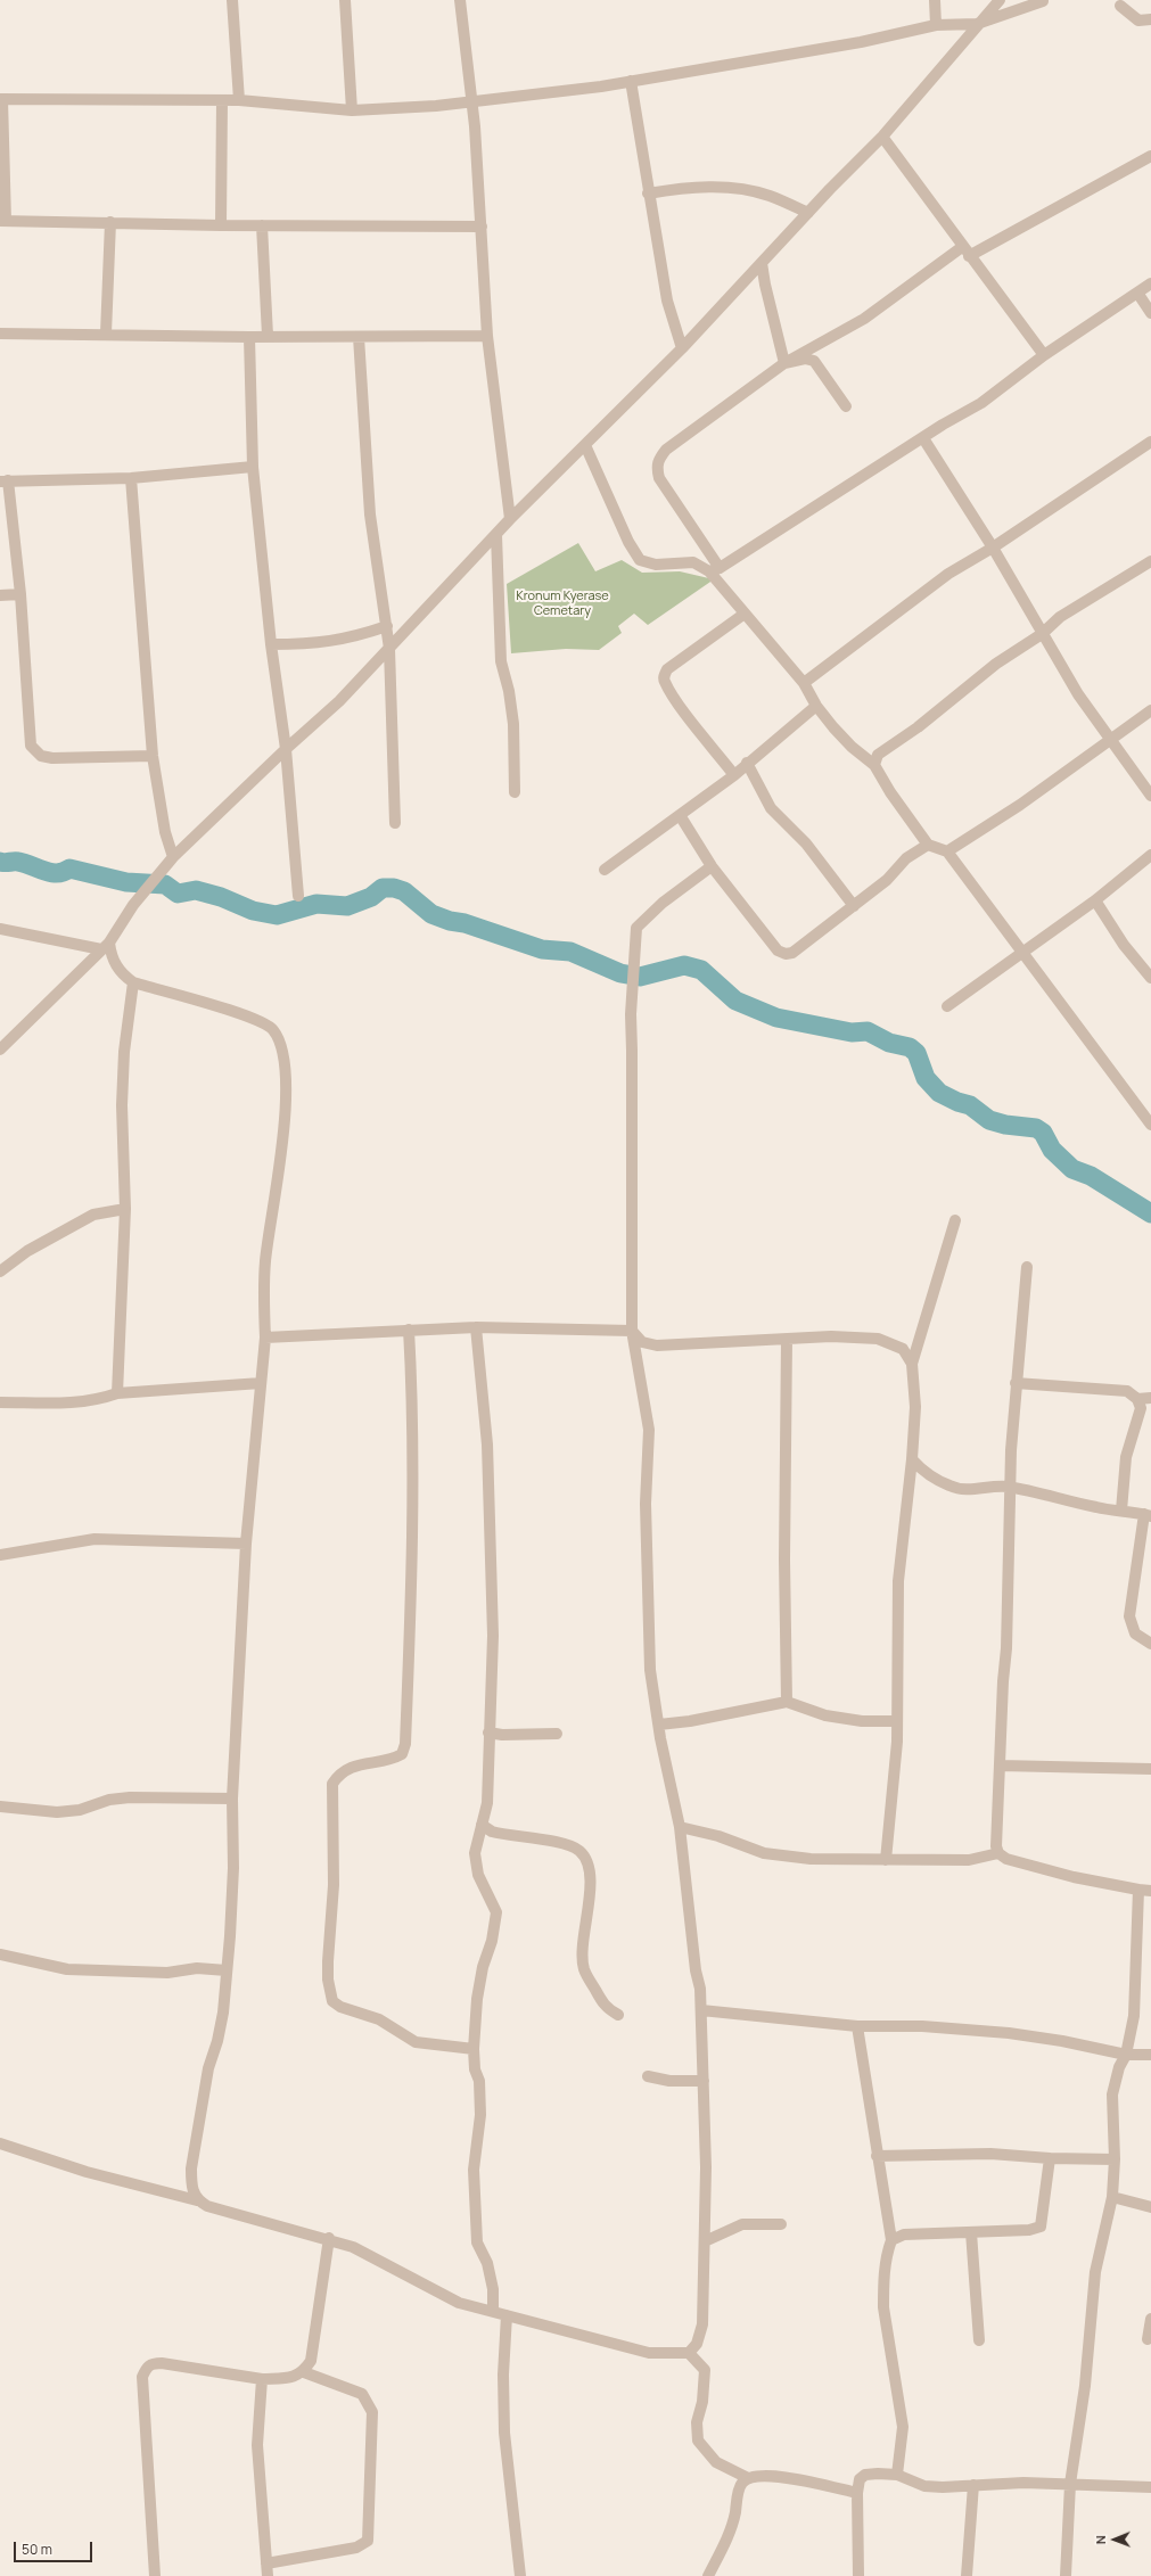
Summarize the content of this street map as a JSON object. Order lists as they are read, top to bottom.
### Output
{
  "parks": ["Kronum Kyerase Cemetary"],
  "scale_bar": "50 m",
  "north": "left"
}
